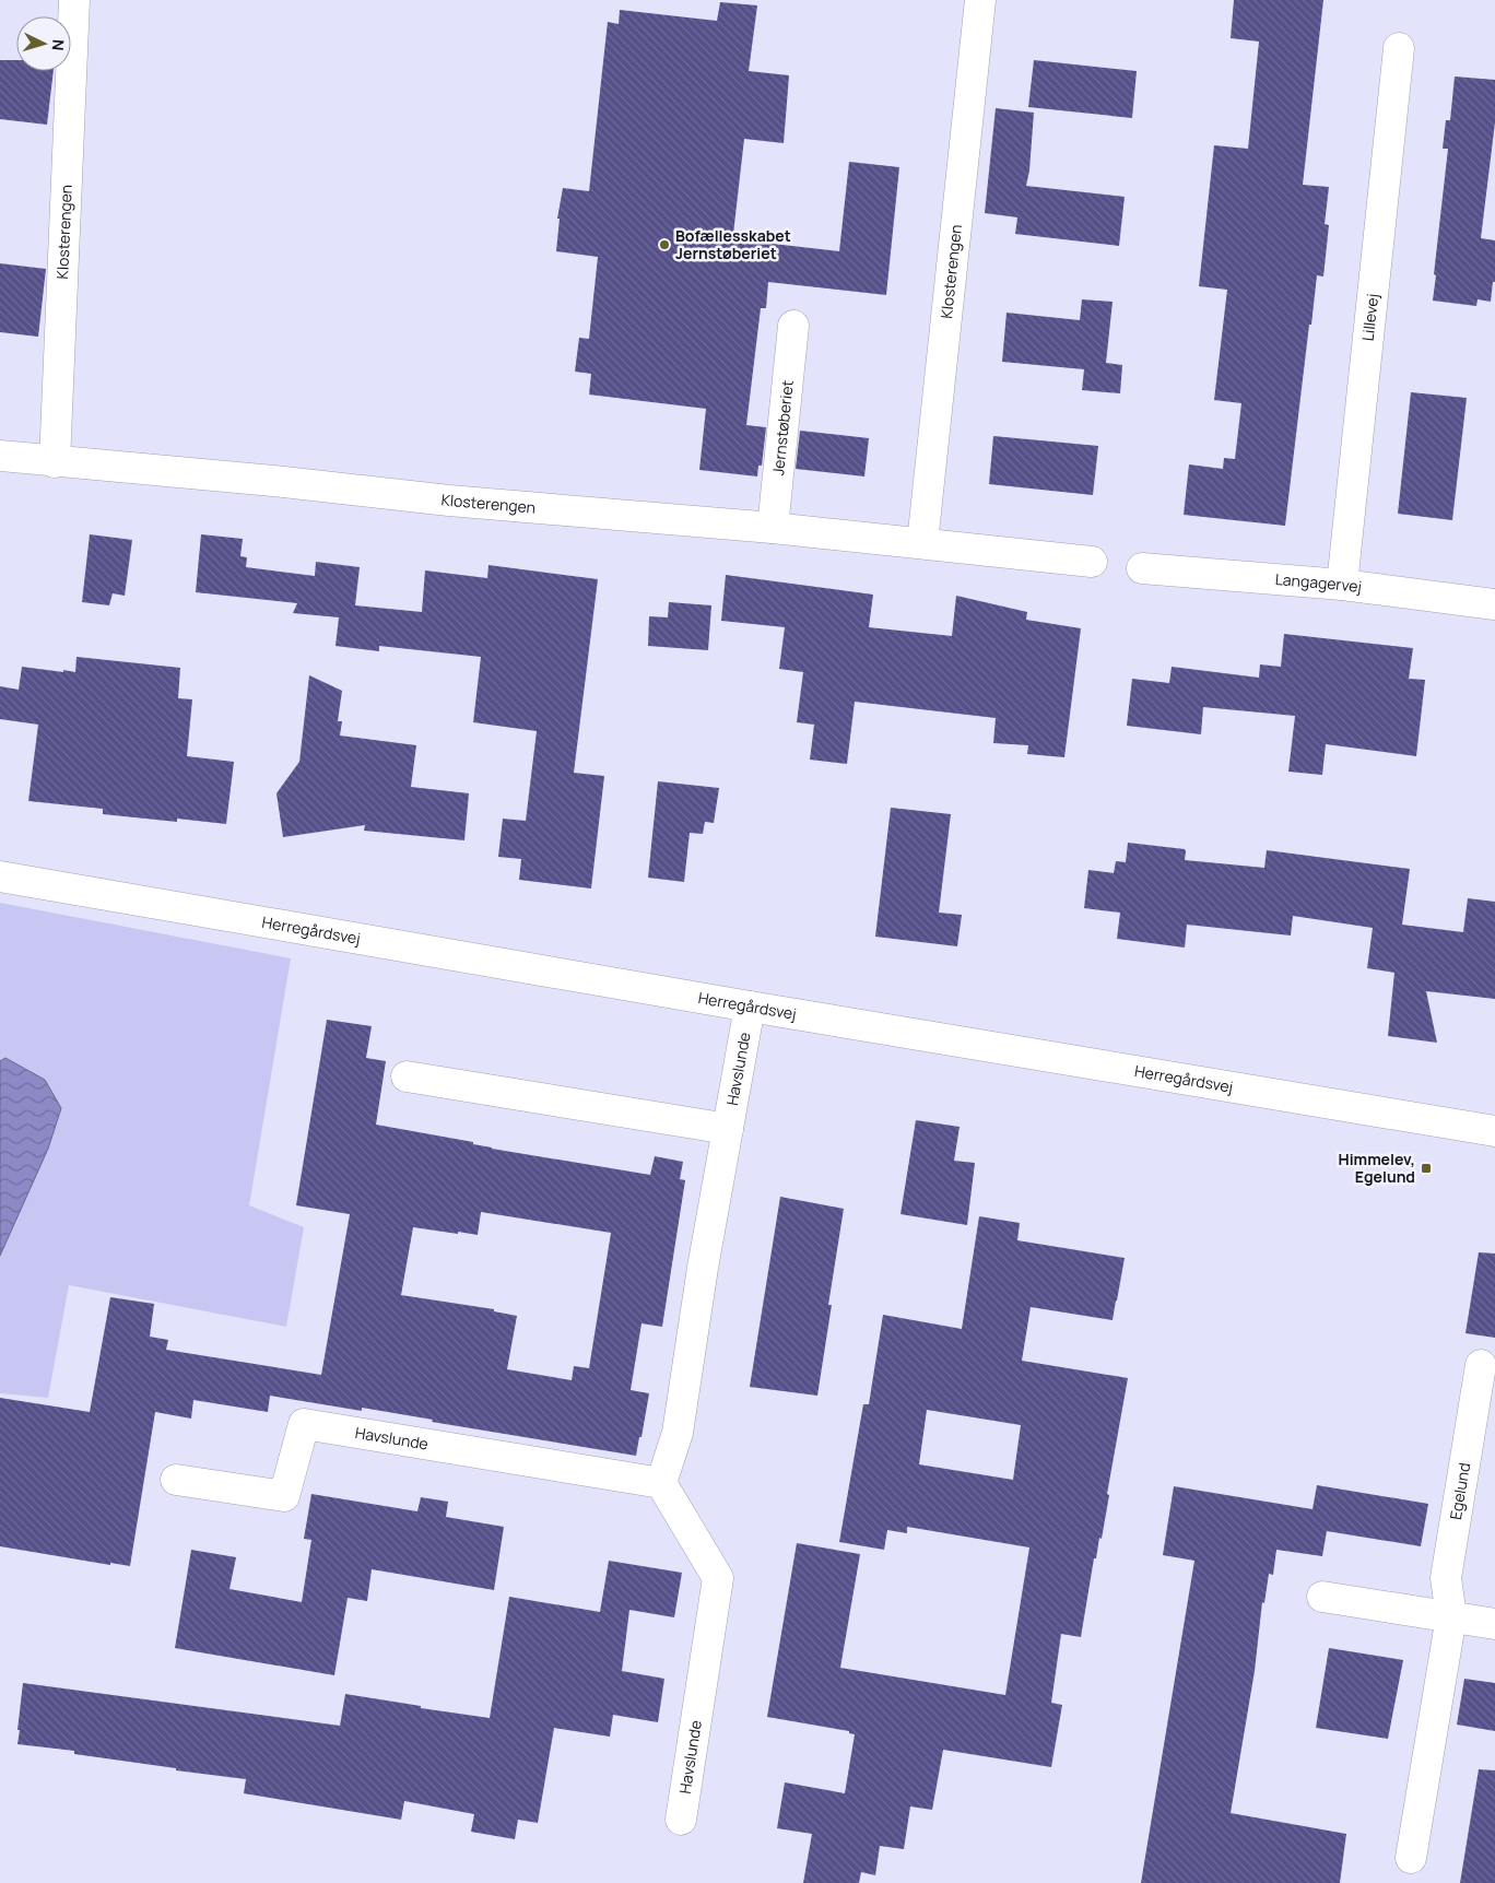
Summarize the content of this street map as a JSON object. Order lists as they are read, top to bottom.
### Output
{
  "streets": {
    "street": [
      "Klosterengen",
      "Lillevej",
      "Jernstøberiet",
      "Langagervej",
      "Herregårdsvej",
      "Havslunde",
      "Egelund"
    ]
  },
  "crossings": [
    ["Klosterengen", "Jernstøberiet"],
    ["Lillevej", "Langagervej"],
    ["Herregårdsvej", "Havslunde"]
  ],
  "places": {
    "other": ["Bofællesskabet Jernstøberiet"],
    "transit": ["Himmelev, Egelund"]
  },
  "north": "right"
}
